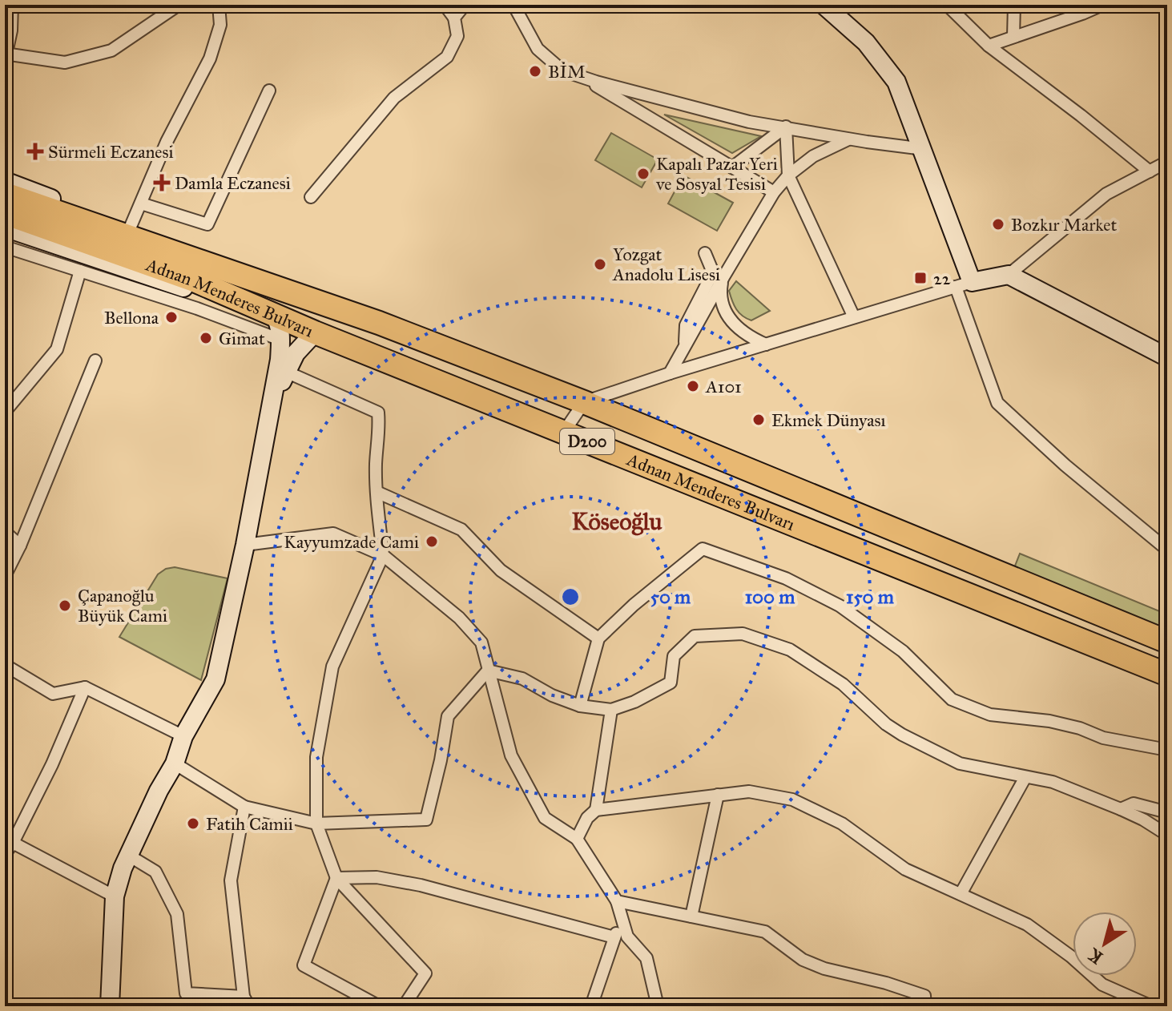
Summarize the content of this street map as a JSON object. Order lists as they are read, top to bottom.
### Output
{
  "streets": {
    "highway": ["Adnan Menderes Bulvarı", "D200"]
  },
  "districts": ["Köseoğlu"],
  "places": {
    "other": [
      "BİM",
      "Kapalı Pazar Yeri ve Sosyal Tesisi",
      "Bozkır Market",
      "Yozgat Anadolu Lisesi",
      "Bellona",
      "Gimat",
      "A101",
      "Ekmek Dünyası",
      "Kayyumzade Cami",
      "Çapanoğlu Büyük Cami",
      "Fatih Camii"
    ],
    "health": ["Sürmeli Eczanesi", "Damla Eczanesi"],
    "transit": ["22"]
  },
  "north": "bottom left",
  "rings": ["50 m", "100 m", "150 m"]
}
